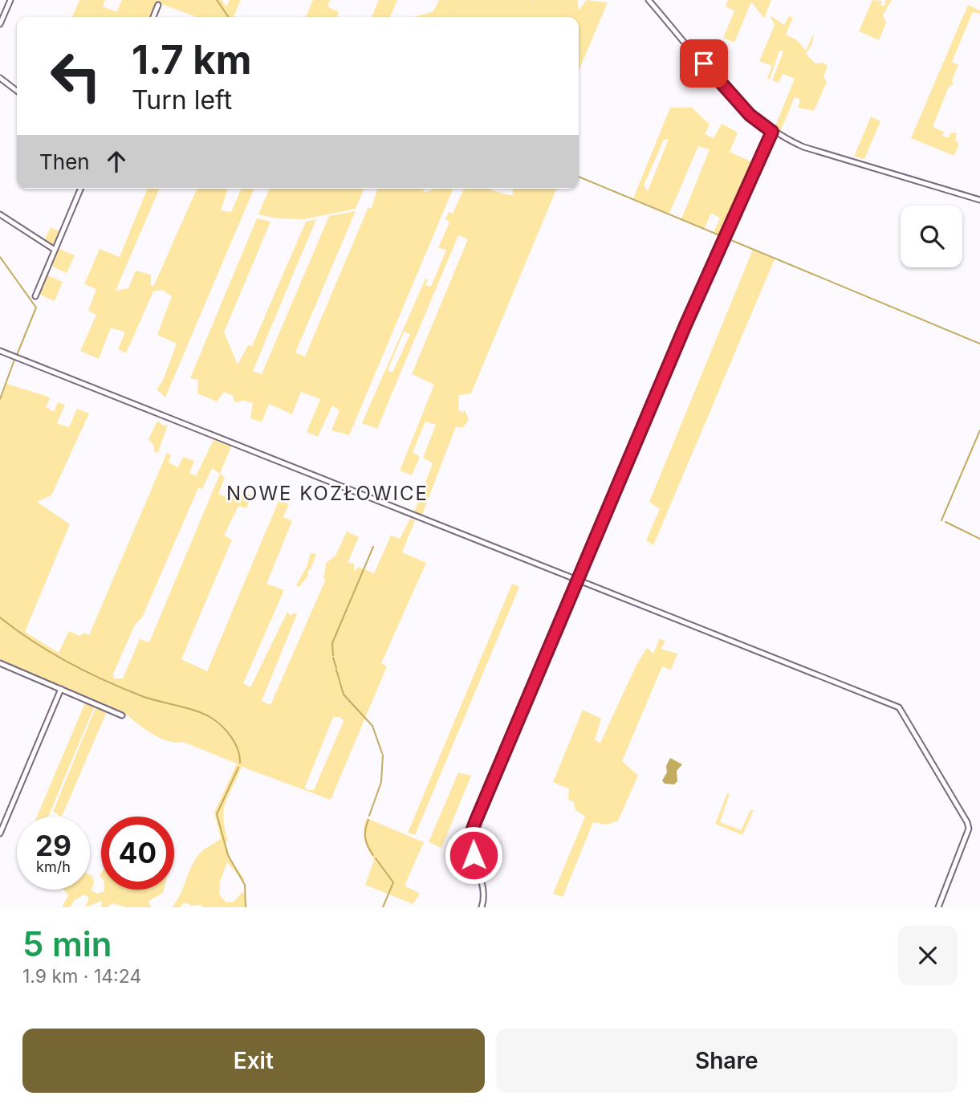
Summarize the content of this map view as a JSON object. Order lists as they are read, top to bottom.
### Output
{
  "districts": ["NOWE KOZŁOWICE"],
  "page": {
    "turn": ["1.7 km", "Turn left"],
    "then": "Then",
    "speed": "29 km/h",
    "limit": "40",
    "heading": ["5 min", "1.9 km · 14:24"],
    "buttons": ["Exit", "Share"]
  }
}
